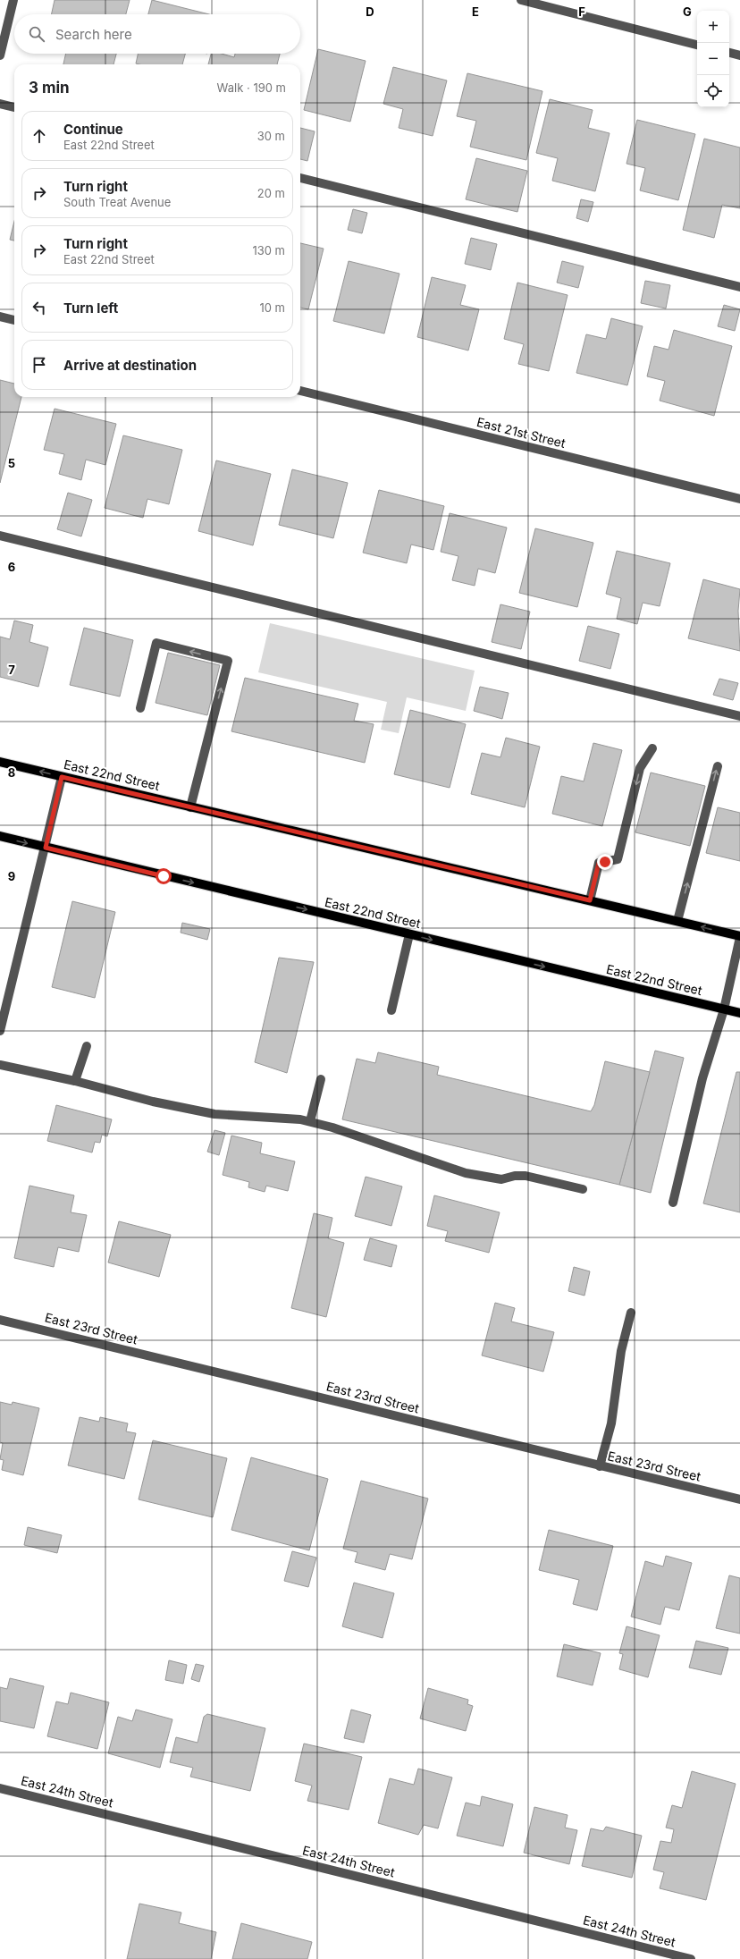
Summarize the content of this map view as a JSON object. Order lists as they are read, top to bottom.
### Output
{
  "streets": {
    "main road": ["East 22nd Street"],
    "street": ["East 21st Street", "East 23rd Street", "East 24th Street"]
  },
  "page": {
    "map_buttons": ["+", "−"],
    "search": "Search here",
    "heading": ["3 min", "Walk · 190 m"],
    "list": [
      ["Continue", "East 22nd Street", "30 m"],
      ["Turn right", "South Treat Avenue", "20 m"],
      ["Turn right", "East 22nd Street", "130 m"],
      ["Turn left", "10 m"],
      "Arrive at destination"
    ]
  },
  "grid": {
    "columns": [
      "D",
      "E",
      "F",
      "G"
    ],
    "rows": [
      "5",
      "6",
      "7",
      "8",
      "9"
    ]
  }
}
